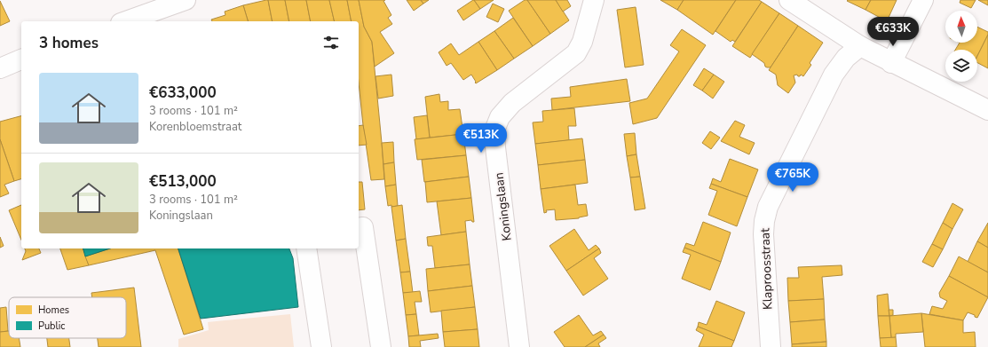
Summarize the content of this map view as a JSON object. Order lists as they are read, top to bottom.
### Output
{
  "streets": {
    "street": ["Koningslaan", "Klaproosstraat"]
  },
  "legend": ["Homes", "Public"],
  "north": "top",
  "page": {
    "price": ["€633K", "€513K", "€765K"],
    "heading": "3 homes",
    "list": [
      {
        "name": "€633,000",
        "note": "3 rooms · 101 m² · Korenbloemstraat"
      },
      {
        "name": "€513,000",
        "note": "3 rooms · 101 m² · Koningslaan"
      }
    ]
  }
}
